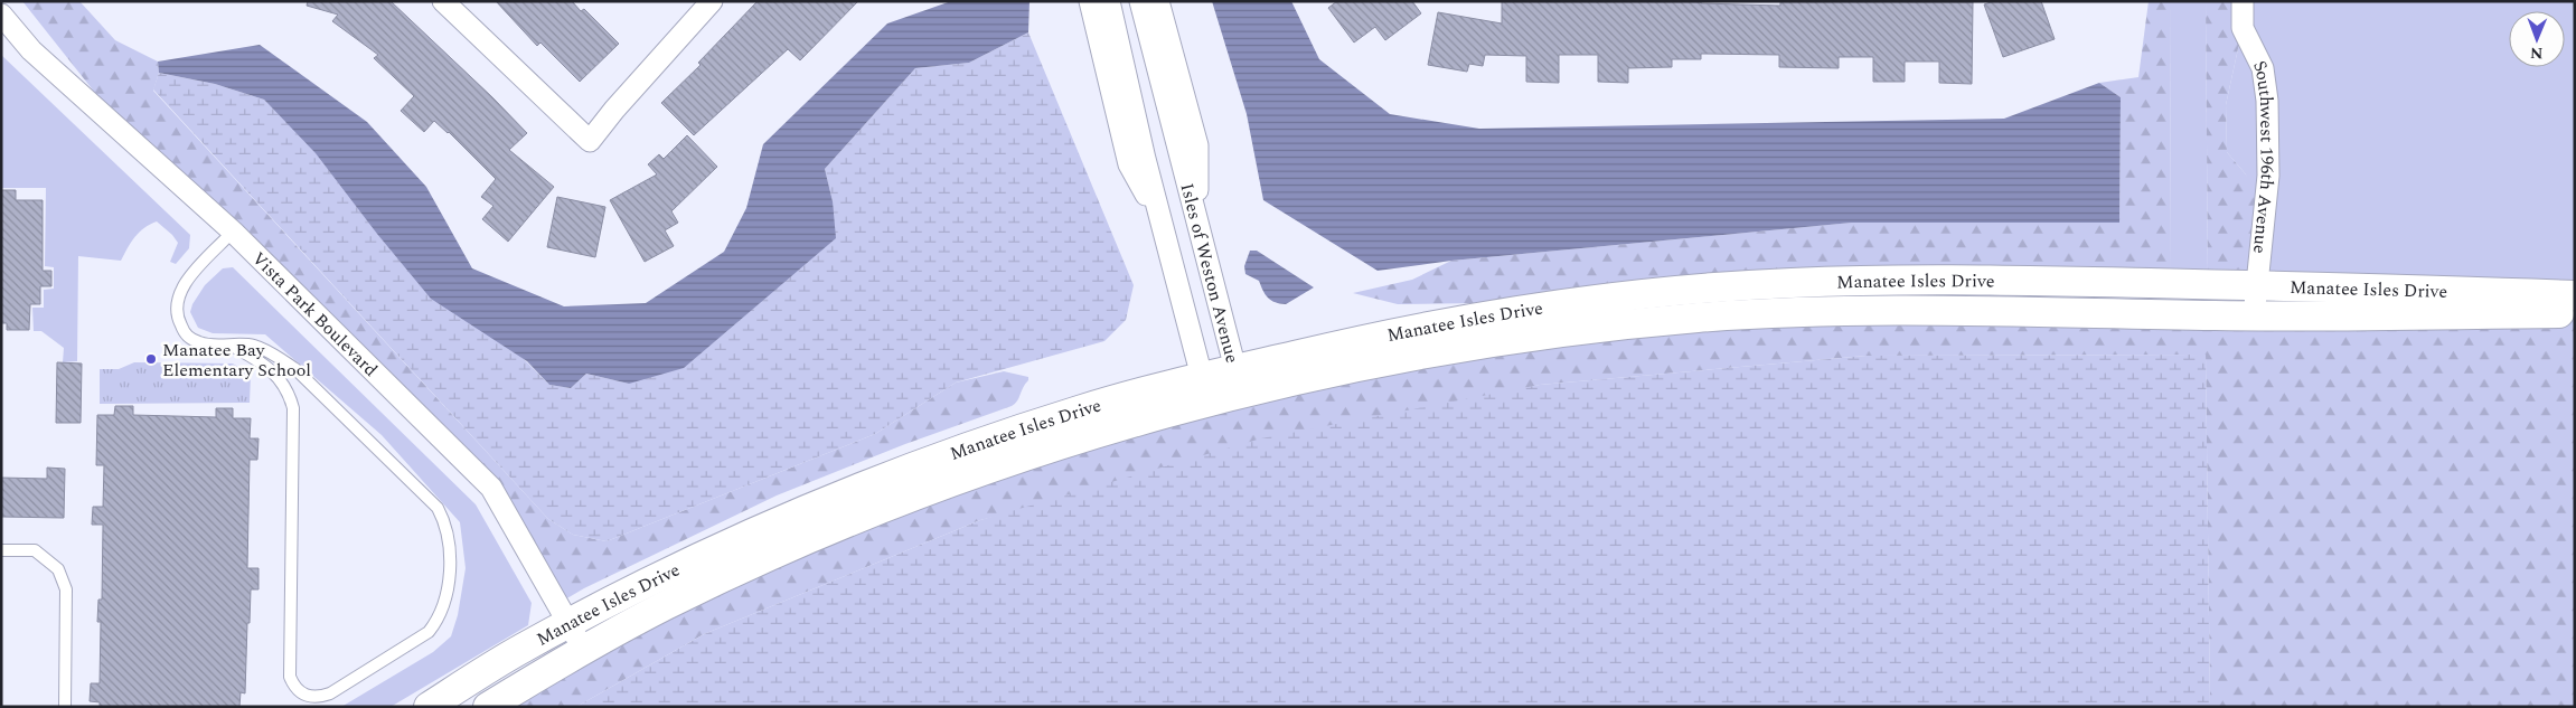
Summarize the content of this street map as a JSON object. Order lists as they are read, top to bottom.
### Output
{
  "streets": {
    "street": [
      "Southwest 196th Avenue",
      "Isles of Weston Avenue",
      "Manatee Isles Drive",
      "Vista Park Boulevard"
    ]
  },
  "crossings": [
    ["Southwest 196th Avenue", "Manatee Isles Drive"],
    ["Isles of Weston Avenue", "Manatee Isles Drive"],
    ["Manatee Isles Drive", "Vista Park Boulevard"]
  ],
  "places": ["Manatee Bay Elementary School"],
  "north": "bottom"
}
